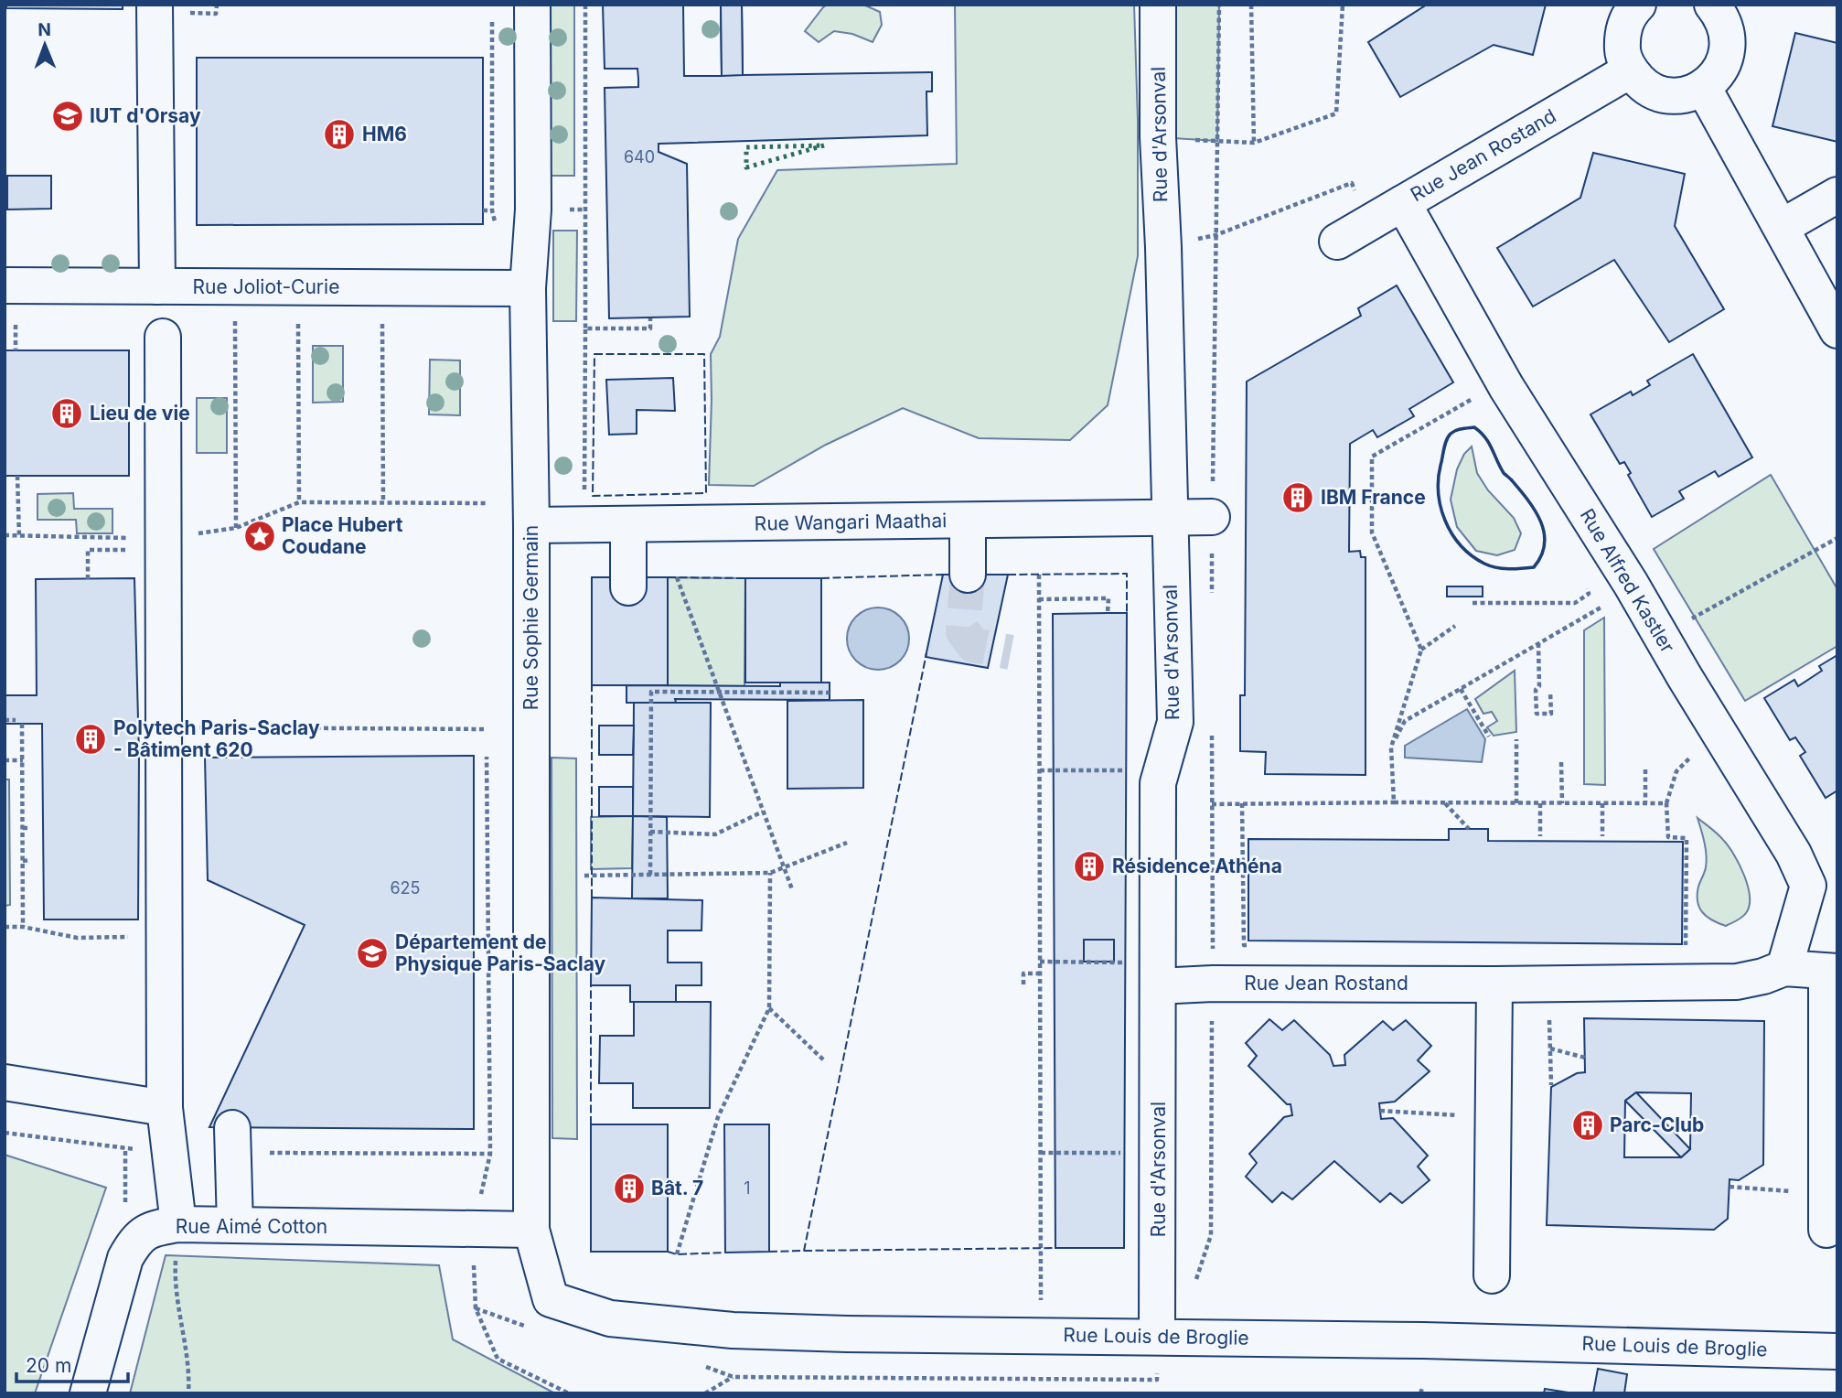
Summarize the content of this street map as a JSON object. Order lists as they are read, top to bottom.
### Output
{
  "streets": {
    "street": [
      "Rue d'Arsonval",
      "Rue Jean Rostand",
      "Rue Joliot-Curie",
      "Rue Wangari Maathai",
      "Rue Alfred Kastler",
      "Rue Sophie Germain",
      "Rue Aimé Cotton",
      "Rue Louis de Broglie"
    ]
  },
  "crossings": [
    ["Rue d'Arsonval", "Rue Jean Rostand"],
    ["Rue d'Arsonval", "Rue Wangari Maathai"],
    ["Rue d'Arsonval", "Rue Louis de Broglie"],
    ["Rue Jean Rostand", "Rue Alfred Kastler"],
    ["Rue Joliot-Curie", "Rue Sophie Germain"],
    ["Rue Wangari Maathai", "Rue Sophie Germain"],
    ["Rue Sophie Germain", "Rue Aimé Cotton"],
    ["Rue Sophie Germain", "Rue Louis de Broglie"],
    ["Rue Aimé Cotton", "Rue Louis de Broglie"]
  ],
  "places": {
    "school or university": ["IUT d'Orsay", "Département de Physique Paris-Saclay"],
    "building": [
      "HM6",
      "Lieu de vie",
      "IBM France",
      "Polytech Paris-Saclay - Bâtiment 620",
      "Résidence Athéna",
      "Parc-Club",
      "Bât. 7"
    ],
    "place": ["Place Hubert Coudane"]
  },
  "house_numbers": ["640", "625", "1"],
  "scale_bar": "20 m",
  "north": "top"
}
